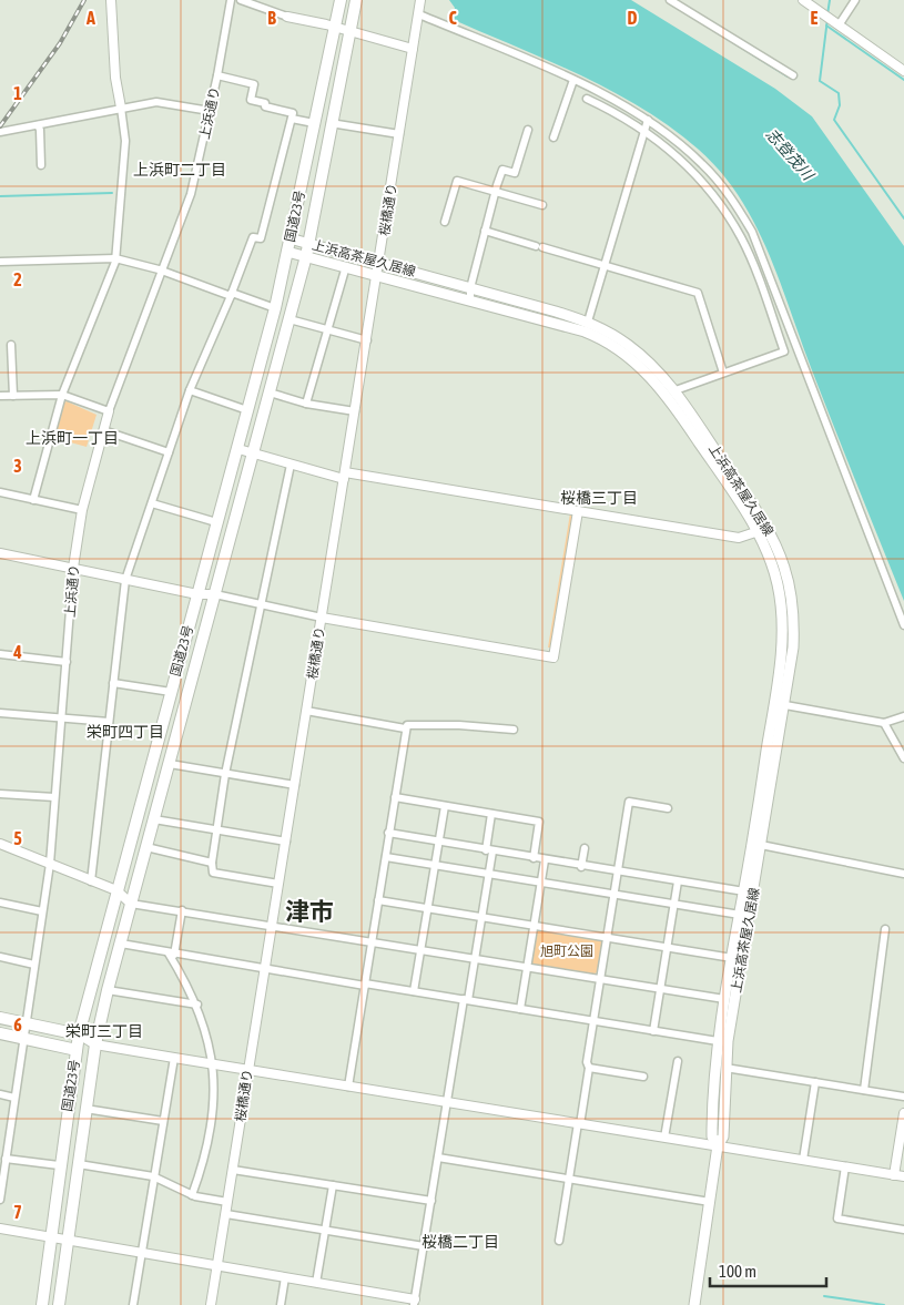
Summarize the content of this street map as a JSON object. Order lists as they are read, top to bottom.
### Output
{
  "streets": {
    "main road": ["国道23号", "上浜高茶屋久居線"],
    "street": ["上浜通り", "桜橋通り"]
  },
  "crossings": [
    ["桜橋通り", "上浜高茶屋久居線"],
    ["国道23号", "上浜高茶屋久居線"]
  ],
  "districts": [
    "上浜町二丁目",
    "上浜町一丁目",
    "桜橋三丁目",
    "栄町四丁目",
    "津市",
    "栄町三丁目",
    "桜橋二丁目"
  ],
  "water": ["志登茂川"],
  "parks": ["旭町公園"],
  "scale_bar": "100 m",
  "grid": {
    "columns": [
      "A",
      "B",
      "C",
      "D",
      "E"
    ],
    "rows": [
      "1",
      "2",
      "3",
      "4",
      "5",
      "6",
      "7"
    ]
  }
}
